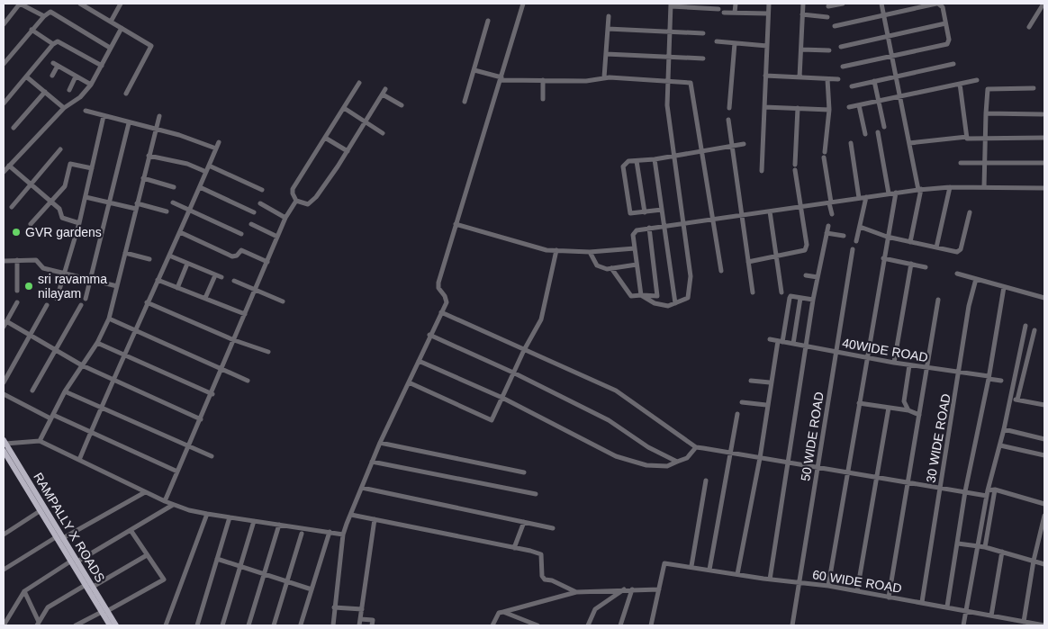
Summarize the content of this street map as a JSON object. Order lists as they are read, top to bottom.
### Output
{
  "streets": {
    "main road": ["RAMPALLY X ROADS"],
    "street": [
      "40WIDE ROAD",
      "50 WIDE ROAD",
      "30 WIDE ROAD",
      "60 WIDE ROAD"
    ]
  },
  "crossings": [
    ["40WIDE ROAD", "50 WIDE ROAD"],
    ["40WIDE ROAD", "30 WIDE ROAD"],
    ["50 WIDE ROAD", "60 WIDE ROAD"],
    ["30 WIDE ROAD", "60 WIDE ROAD"]
  ],
  "places": ["GVR gardens", "sri ravamma nilayam"]
}
